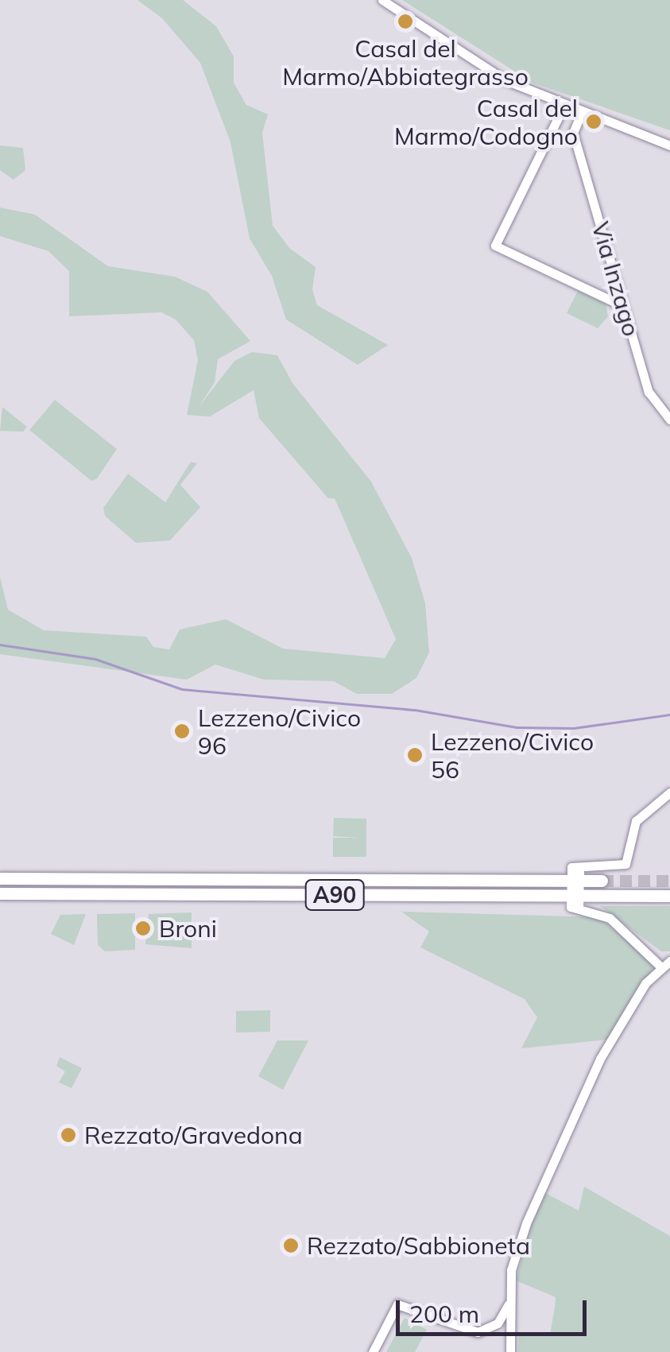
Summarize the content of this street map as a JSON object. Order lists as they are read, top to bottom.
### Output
{
  "streets": {
    "highway": ["A90"],
    "street": ["Via Inzago"]
  },
  "places": [
    "Casal del Marmo/Abbiategrasso",
    "Casal del Marmo/Codogno",
    "Lezzeno/Civico 96",
    "Lezzeno/Civico 56",
    "Broni",
    "Rezzato/Gravedona",
    "Rezzato/Sabbioneta"
  ],
  "scale_bar": "200 m"
}
